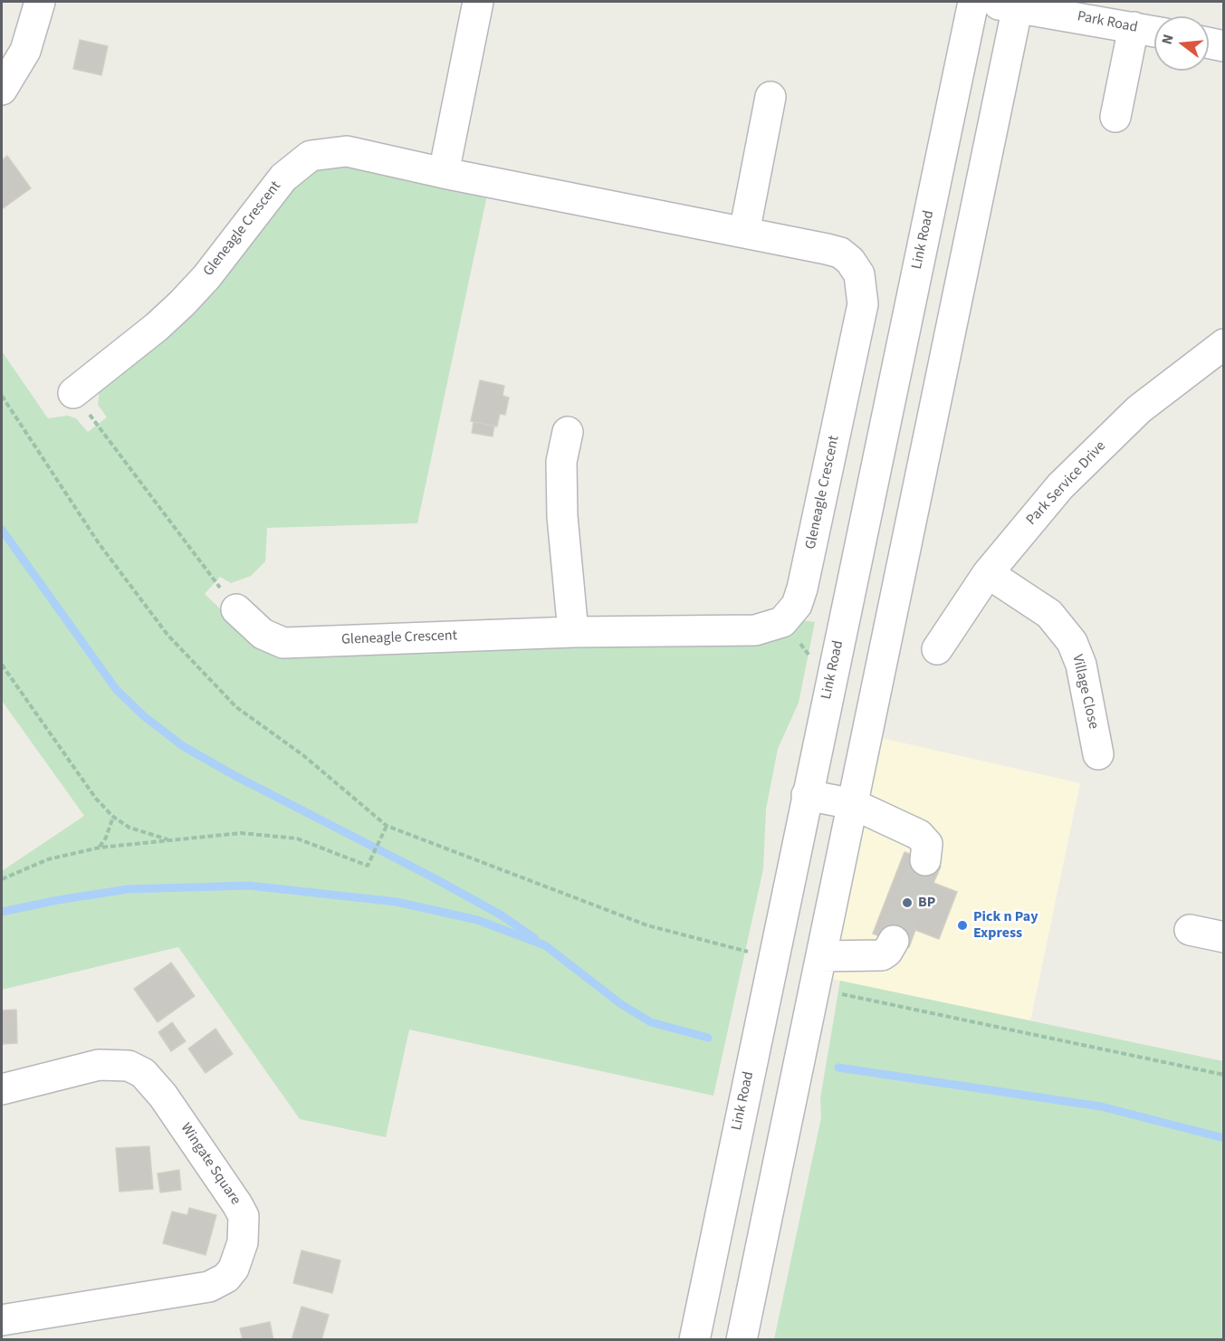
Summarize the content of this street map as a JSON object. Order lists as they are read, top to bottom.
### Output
{
  "streets": {
    "street": [
      "Park Road",
      "Gleneagle Crescent",
      "Link Road",
      "Park Service Drive",
      "Village Close",
      "Wingate Square"
    ]
  },
  "crossings": [
    ["Park Service Drive", "Village Close"]
  ],
  "places": ["BP", "Pick n Pay Express"],
  "north": "left"
}
